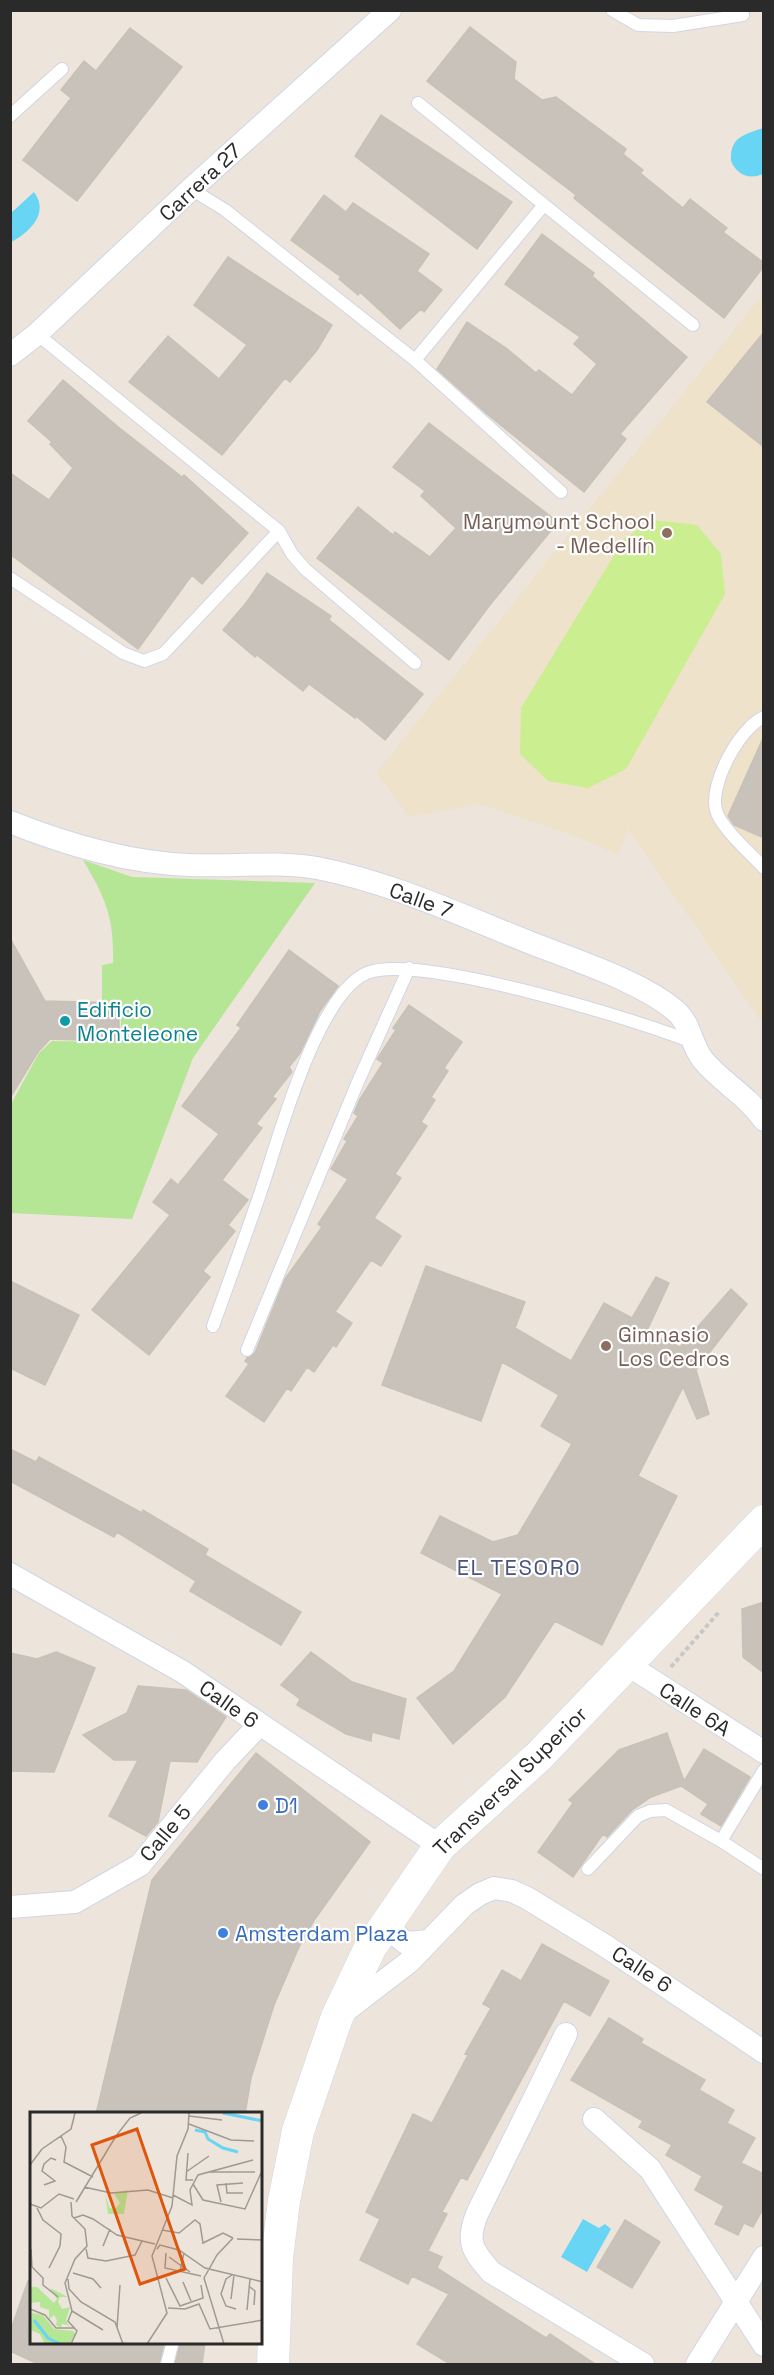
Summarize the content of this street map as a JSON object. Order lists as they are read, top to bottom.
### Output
{
  "streets": {
    "main road": ["Transversal Superior"],
    "street": [
      "Carrera 27",
      "Calle 7",
      "Calle 6",
      "Calle 6A",
      "Calle 5"
    ]
  },
  "crossings": [
    ["Calle 6", "Transversal Superior"],
    ["Calle 6", "Calle 5"],
    ["Calle 6A", "Transversal Superior"]
  ],
  "districts": ["EL TESORO"],
  "places": [
    "Marymount School - Medellín",
    "Edificio Monteleone",
    "Gimnasio Los Cedros",
    "D1",
    "Amsterdam Plaza"
  ]
}
